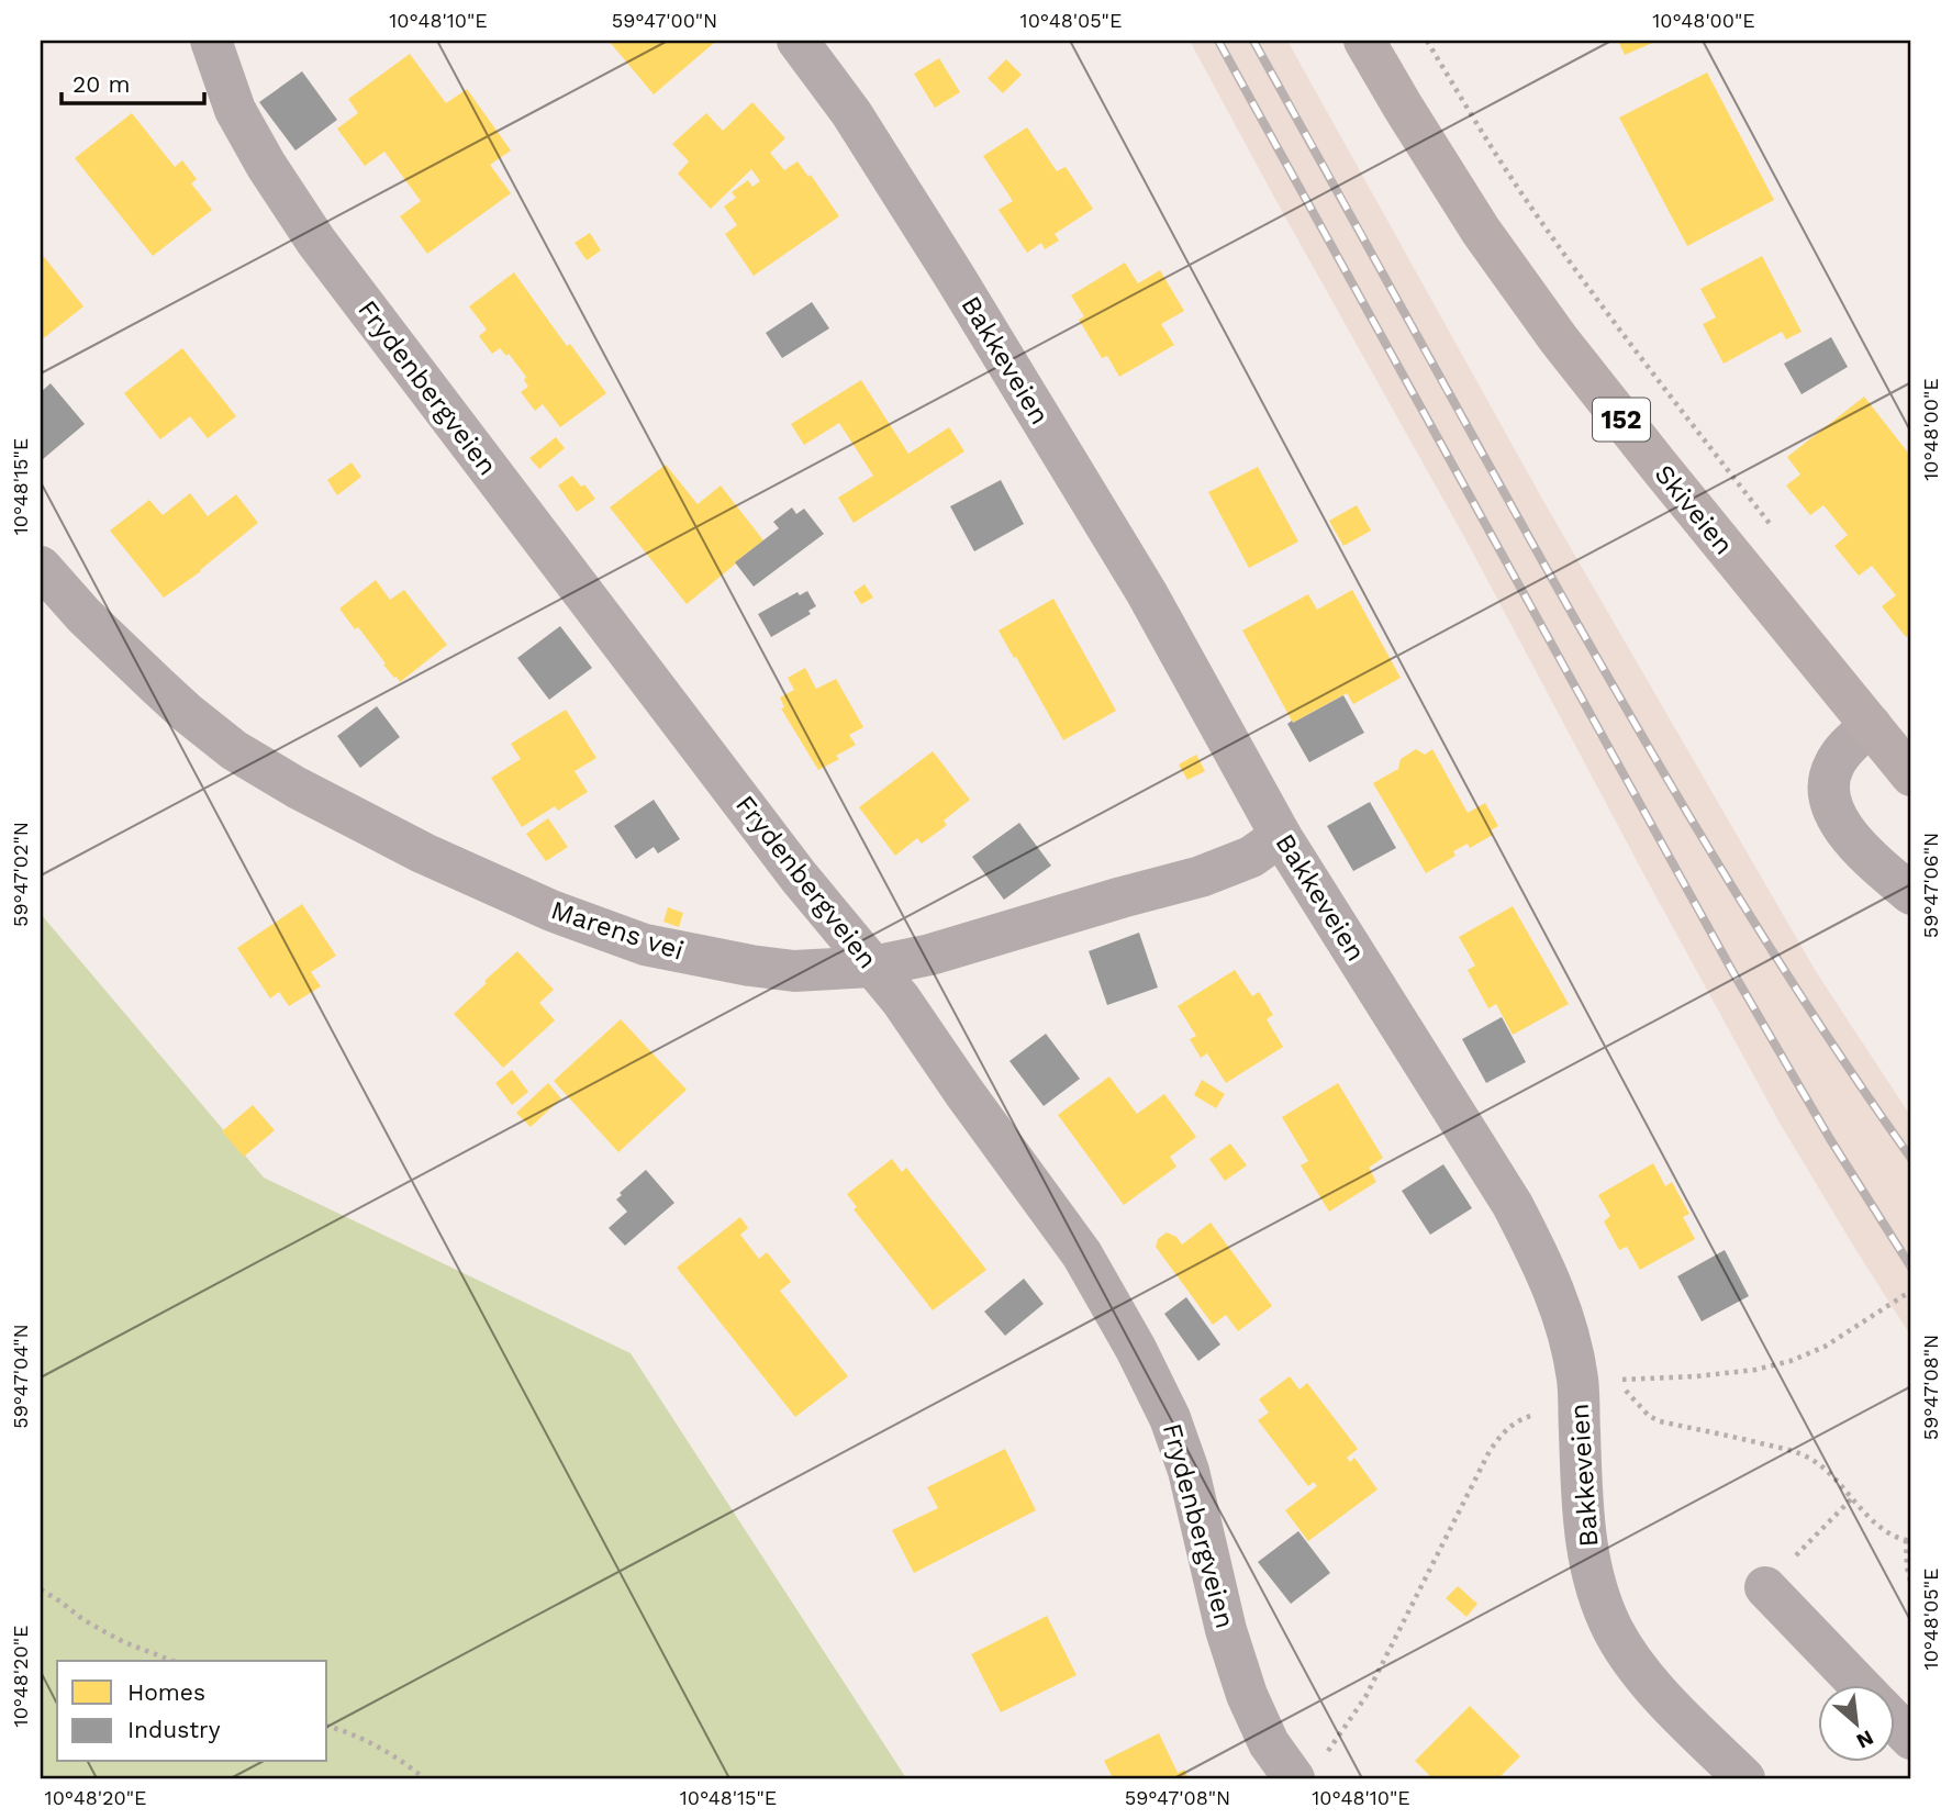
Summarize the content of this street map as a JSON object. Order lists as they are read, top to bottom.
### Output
{
  "streets": {
    "main road": ["152", "Skiveien"],
    "street": ["Bakkeveien", "Frydenbergveien", "Marens vei"]
  },
  "crossings": [
    ["Bakkeveien", "Marens vei"],
    ["Frydenbergveien", "Marens vei"]
  ],
  "legend": ["Homes", "Industry"],
  "scale_bar": "20 m",
  "north": "bottom right",
  "coordinates": [
    "10°48'10\"E",
    "59°47'00\"N",
    "10°48'05\"E",
    "10°48'00\"E",
    "10°48'15\"E",
    "59°47'02\"N",
    "59°47'06\"N",
    "59°47'04\"N",
    "59°47'08\"N",
    "10°48'20\"E"
  ]
}
